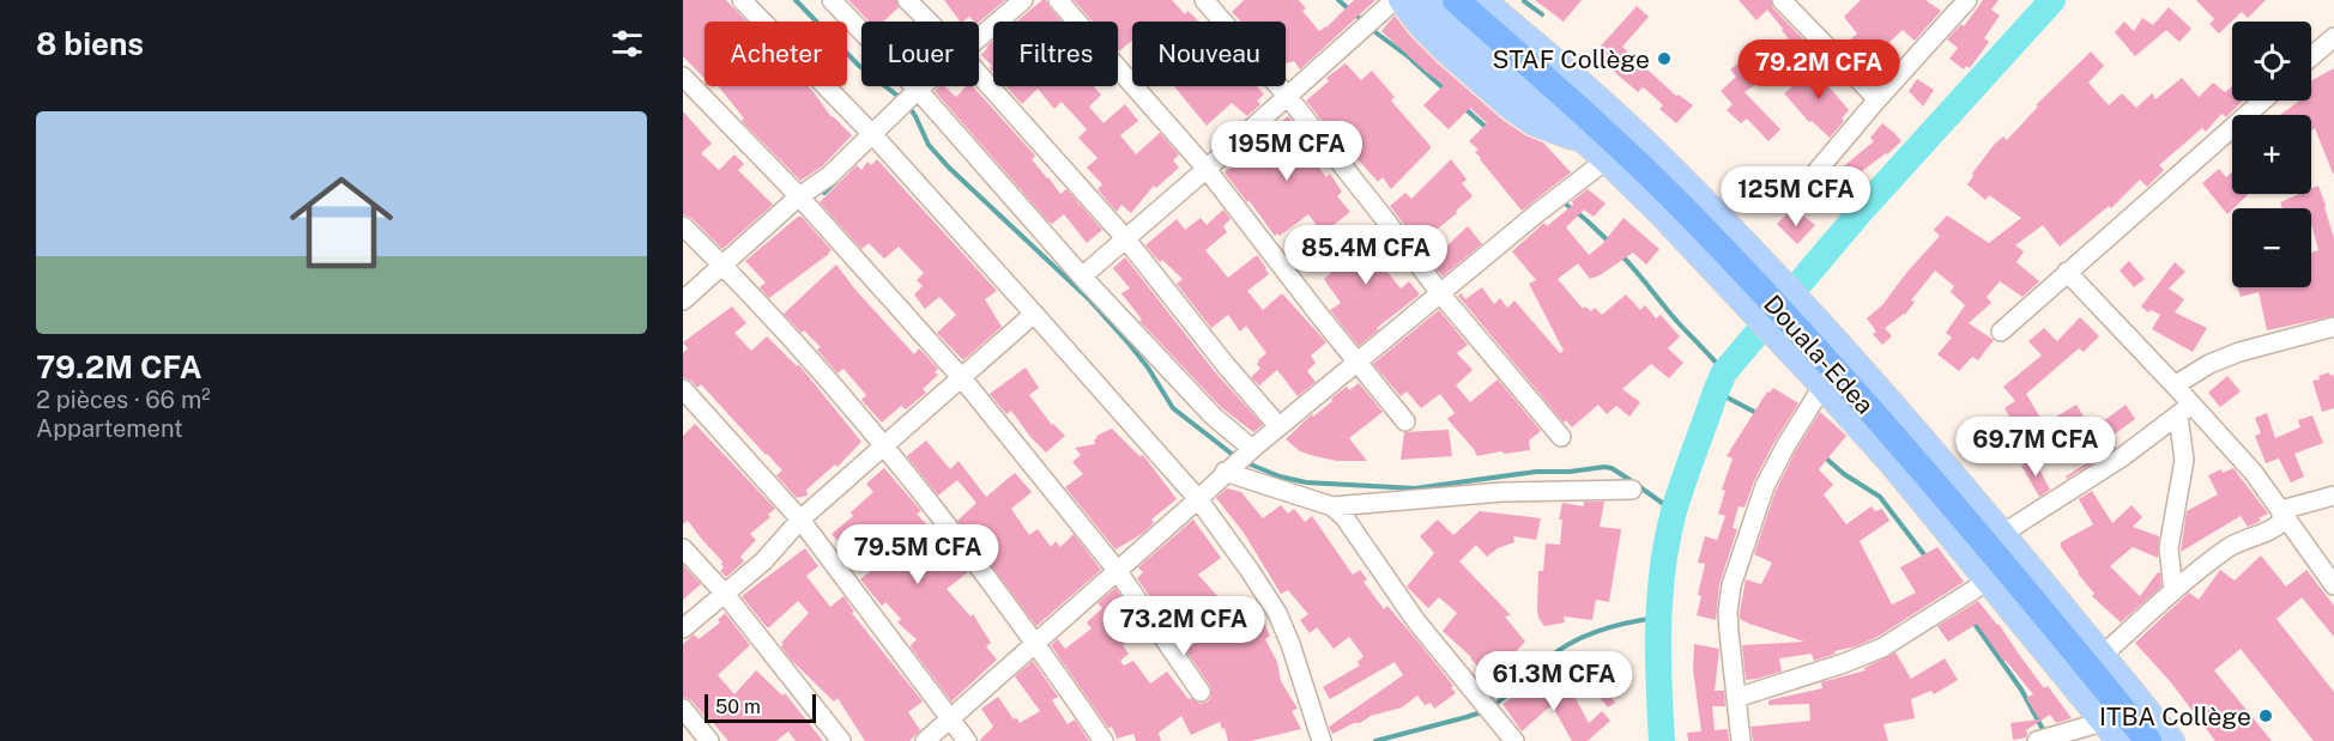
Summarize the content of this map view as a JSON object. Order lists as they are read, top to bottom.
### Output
{
  "streets": {
    "highway": ["Douala-Edea"]
  },
  "places": ["STAF Collège", "ITBA Collège"],
  "scale_bar": "50 m",
  "page": {
    "heading": "8 biens",
    "map_buttons": ["+", "−"],
    "chip": [
      "Acheter",
      "Louer",
      "Filtres",
      "Nouveau"
    ],
    "price": [
      "79.2M CFA",
      "195M CFA",
      "125M CFA",
      "85.4M CFA",
      "69.7M CFA",
      "79.5M CFA",
      "73.2M CFA",
      "61.3M CFA"
    ],
    "list": [
      {
        "name": "79.2M CFA",
        "note": "2 pièces · 66 m² · Appartement"
      }
    ],
    "scale": "50 m"
  }
}
